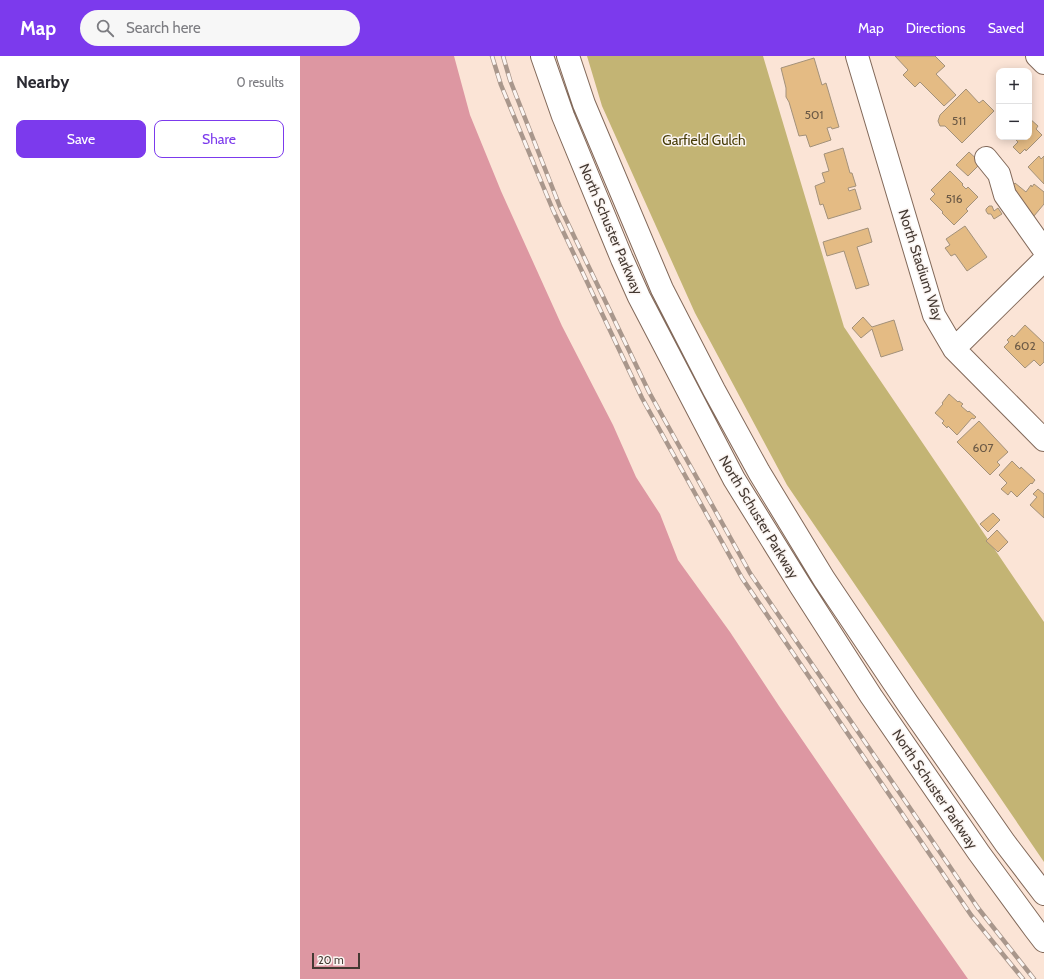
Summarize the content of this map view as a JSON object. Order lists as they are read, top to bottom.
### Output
{
  "streets": {
    "main road": ["North Schuster Parkway", "North Stadium Way"]
  },
  "parks": ["Garfield Gulch"],
  "house_numbers": [
    "501",
    "511",
    "516",
    "602",
    "607"
  ],
  "scale_bar": "20 m",
  "page": {
    "header": "Map",
    "search": "Search here",
    "nav": ["Map", "Directions", "Saved"],
    "heading": ["Nearby", "0 results"],
    "map_buttons": ["+", "−"],
    "buttons": ["Save", "Share"],
    "scale": "20 m"
  }
}
